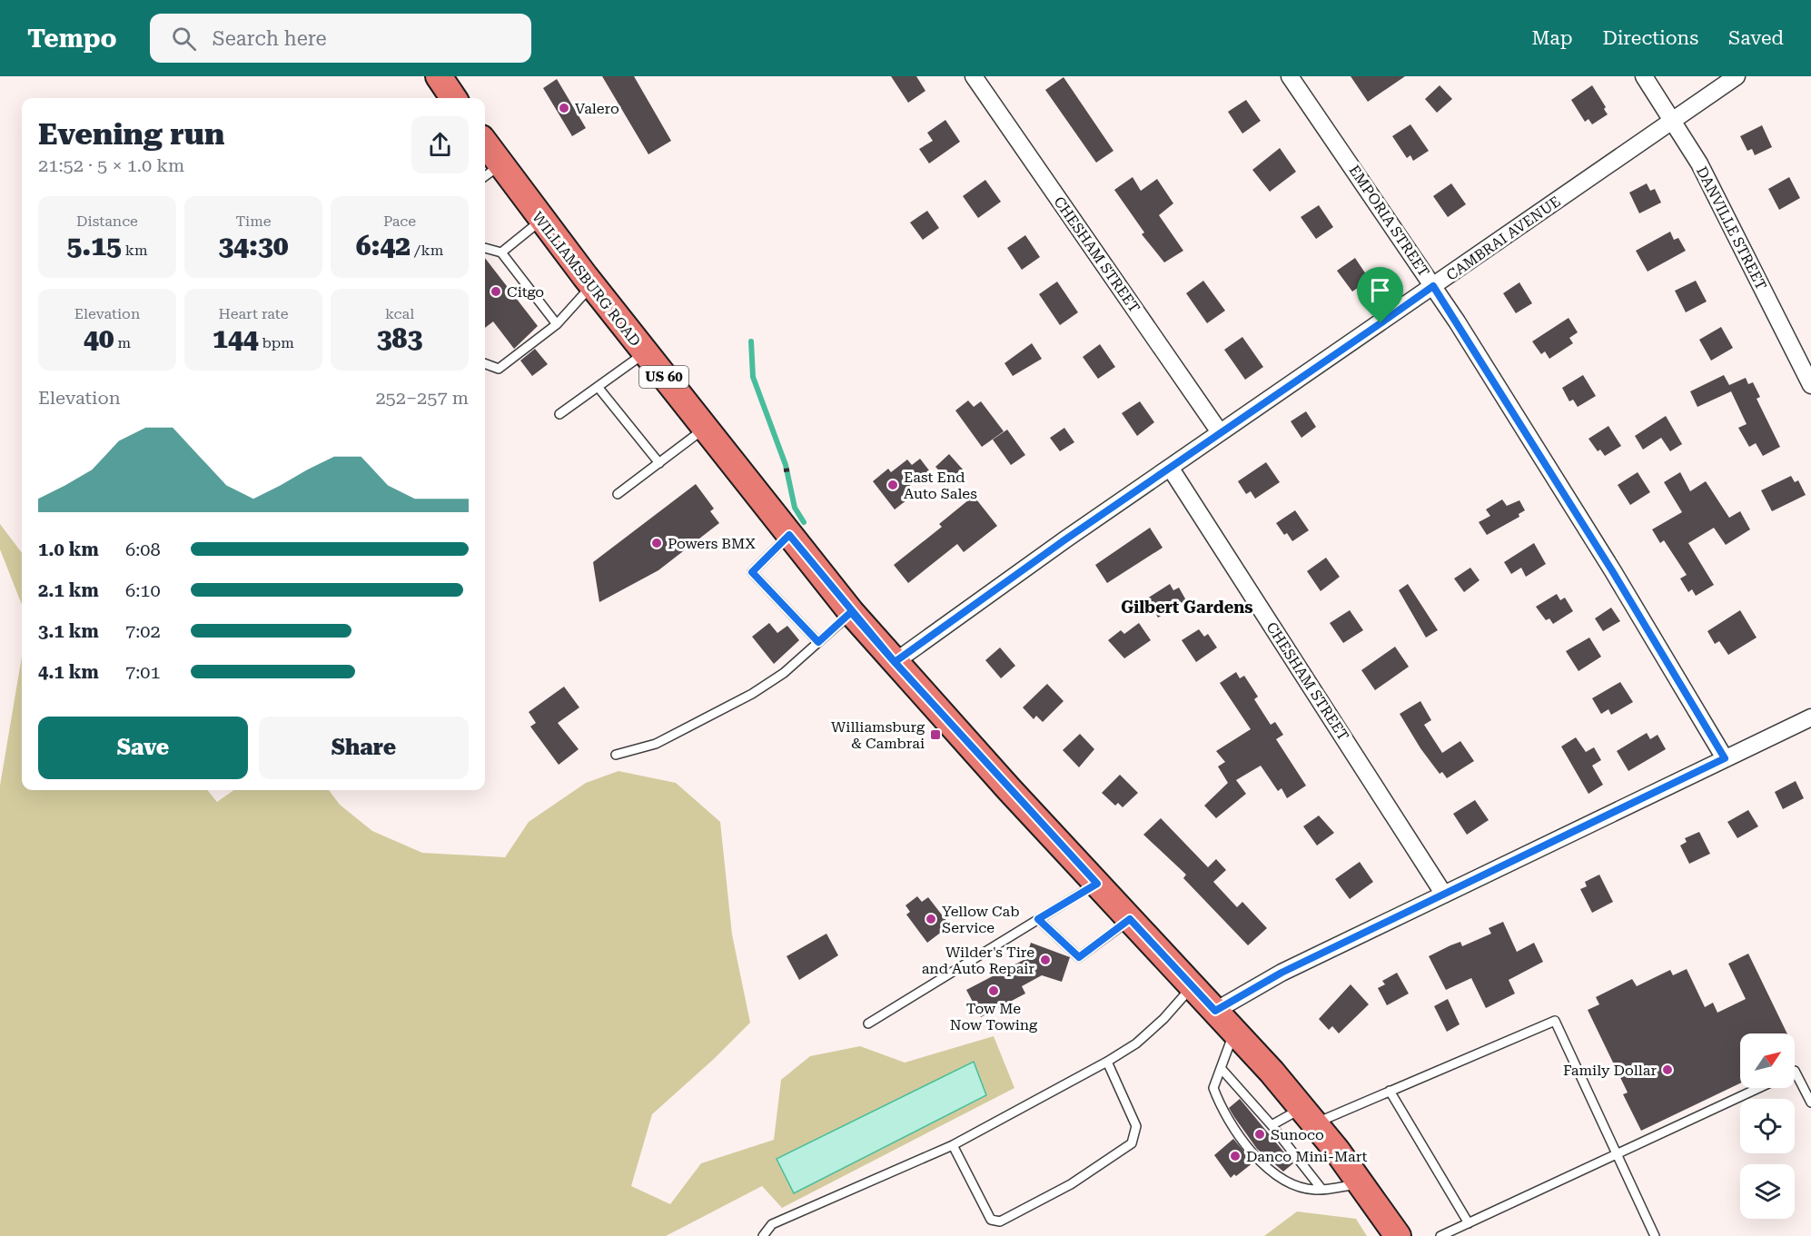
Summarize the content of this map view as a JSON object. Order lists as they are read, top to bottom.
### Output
{
  "streets": {
    "main road": ["WILLIAMSBURG ROAD", "US 60"],
    "street": [
      "EMPORIA STREET",
      "DANVILLE STREET",
      "CAMBRAI AVENUE",
      "CHESHAM STREET"
    ]
  },
  "crossings": [
    ["EMPORIA STREET", "CAMBRAI AVENUE"],
    ["DANVILLE STREET", "CAMBRAI AVENUE"],
    ["CAMBRAI AVENUE", "CHESHAM STREET"],
    ["CAMBRAI AVENUE", "WILLIAMSBURG ROAD"]
  ],
  "districts": ["Gilbert Gardens"],
  "places": {
    "other": [
      "Valero",
      "Citgo",
      "East End Auto Sales",
      "Powers BMX",
      "Yellow Cab Service",
      "Wilder's Tire and Auto Repair",
      "Tow Me Now Towing",
      "Family Dollar",
      "Sunoco",
      "Danco Mini-Mart"
    ],
    "transit": ["Williamsburg & Cambrai"]
  },
  "north": "top right",
  "page": {
    "header": "Tempo",
    "search": "Search here",
    "nav": ["Map", "Directions", "Saved"],
    "heading": ["Evening run", "21:52 · 5 × 1.0 km"],
    "stats": [
      ["Distance", "5.15 km"],
      ["Time", "34:30"],
      ["Pace", "6:42 /km"],
      ["Elevation", "40 m"],
      ["Heart rate", "144 bpm"],
      ["kcal", "383"]
    ],
    "chart": ["Elevation", "252–257 m"],
    "list": [
      {
        "name": "1.0 km",
        "note": "6:08"
      },
      {
        "name": "2.1 km",
        "note": "6:10"
      },
      {
        "name": "3.1 km",
        "note": "7:02"
      },
      {
        "name": "4.1 km",
        "note": "7:01"
      }
    ],
    "buttons": ["Save", "Share"]
  }
}
